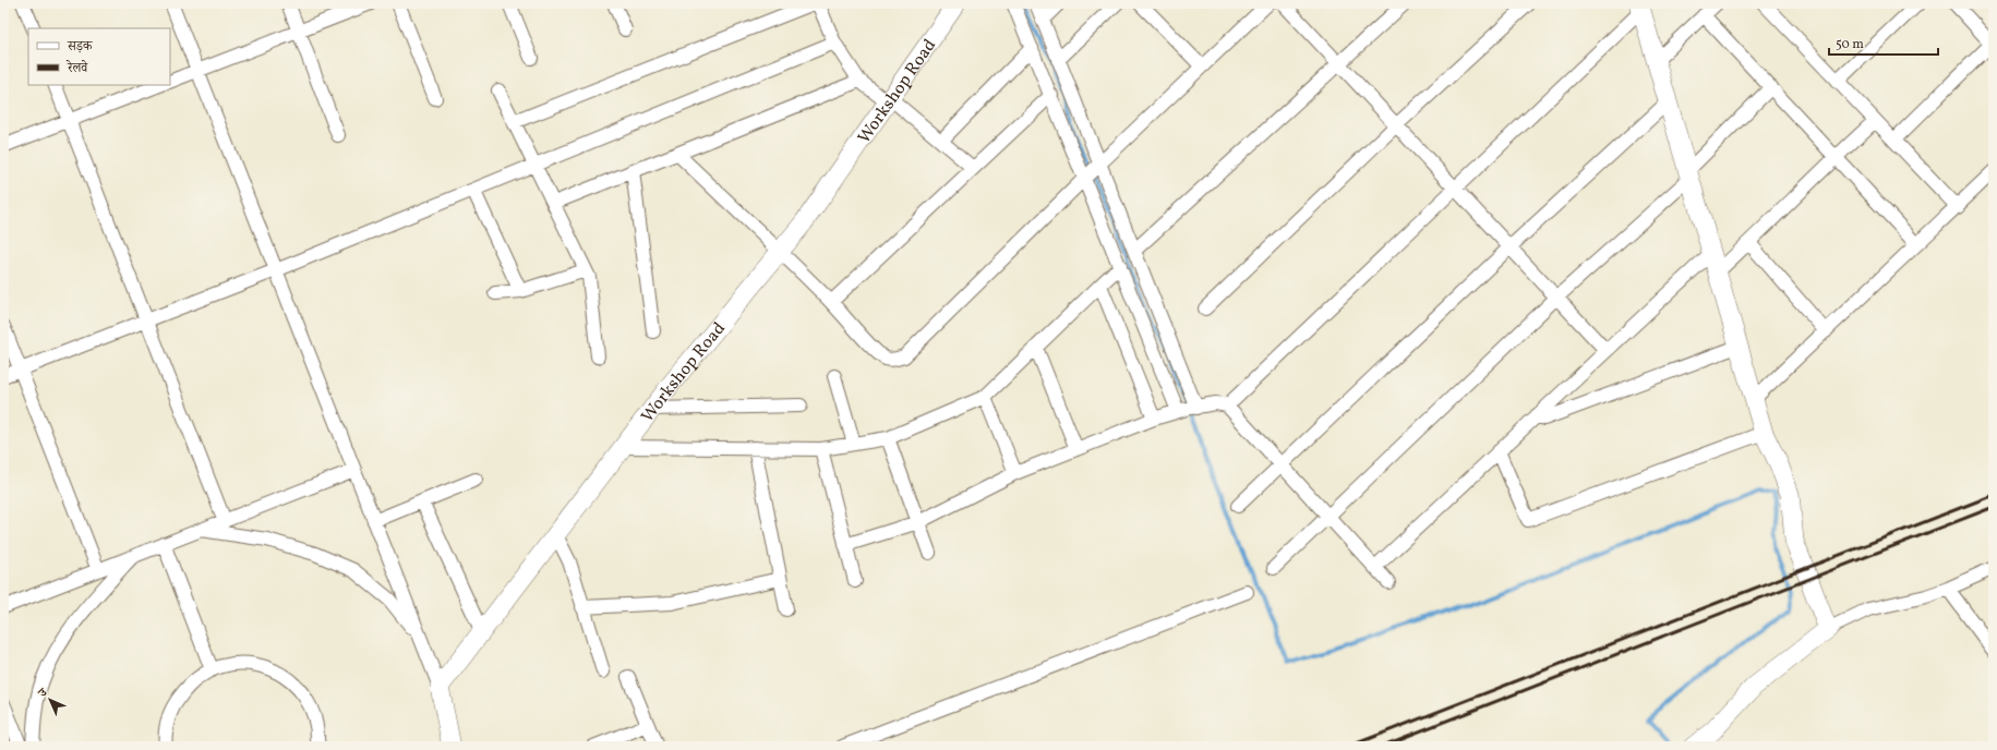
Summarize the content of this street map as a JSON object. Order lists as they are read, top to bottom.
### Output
{
  "streets": {
    "main road": ["Workshop Road"]
  },
  "legend": ["सड़क", "रेलवे"],
  "scale_bar": "50 m",
  "north": "top left"
}
